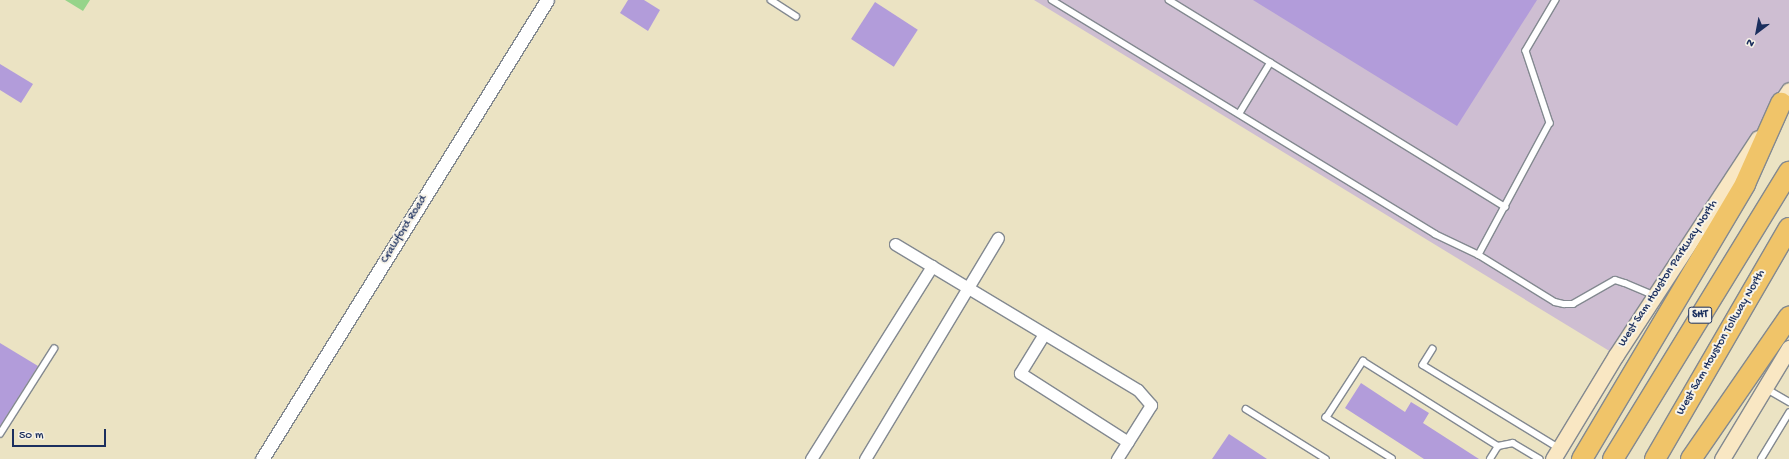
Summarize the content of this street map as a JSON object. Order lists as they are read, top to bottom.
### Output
{
  "streets": {
    "highway": ["SHT", "West Sam Houston Tollway North"],
    "main road": ["West Sam Houston Parkway North"],
    "street": ["Crawford Road"]
  },
  "scale_bar": "50 m",
  "north": "bottom left"
}
